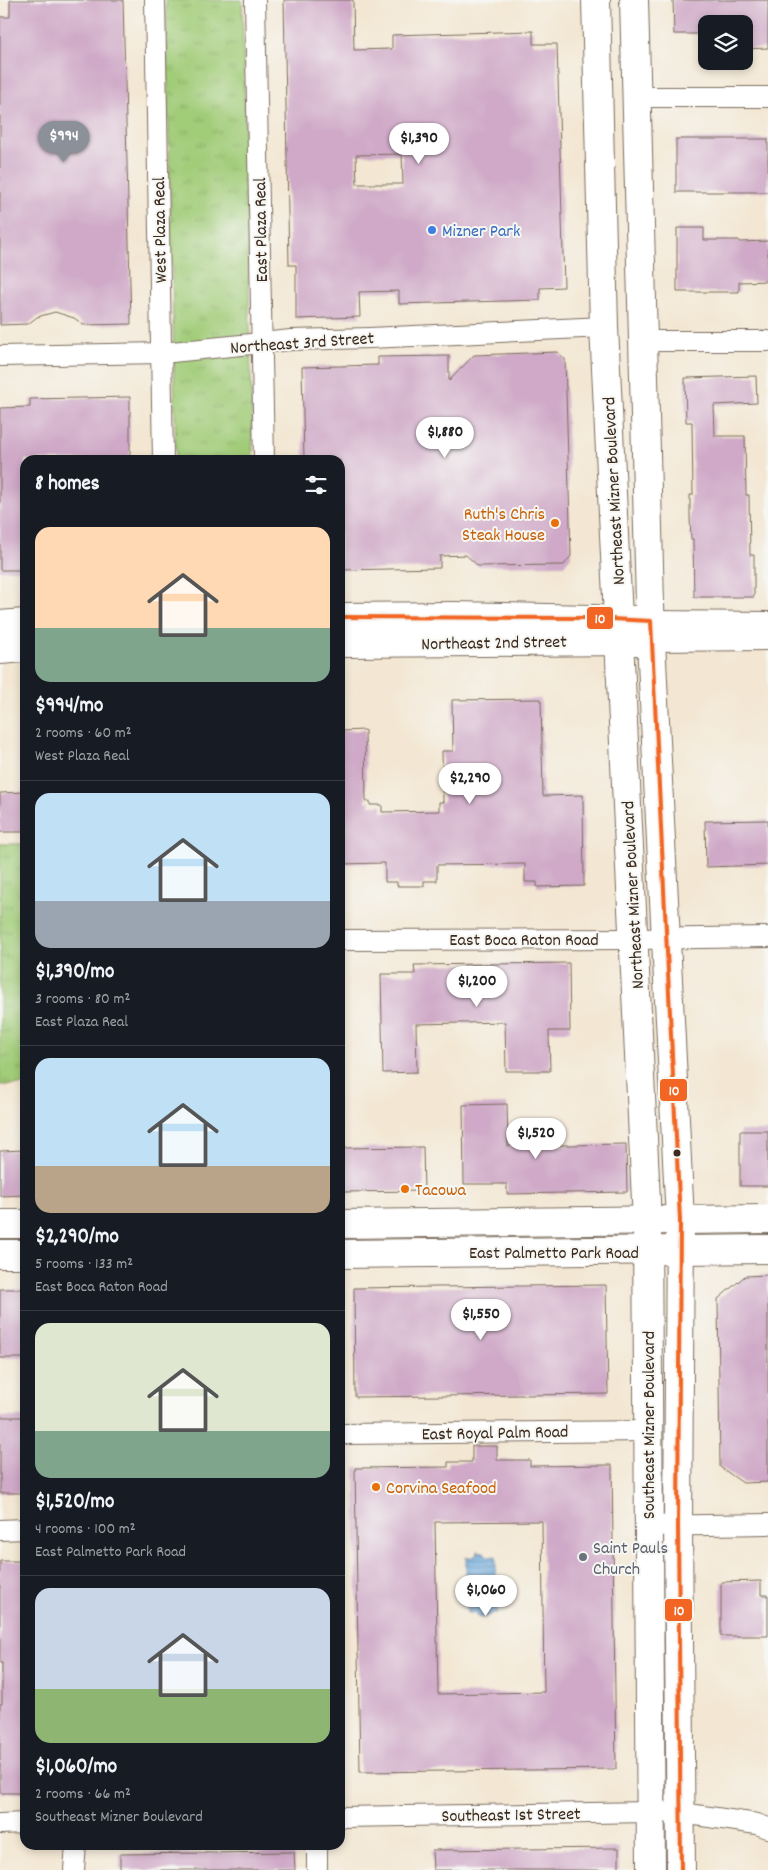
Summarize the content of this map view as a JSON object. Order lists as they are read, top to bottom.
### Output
{
  "streets": {
    "main road": [
      "Northeast Mizner Boulevard",
      "Northeast 2nd Street",
      "East Palmetto Park Road",
      "Southeast Mizner Boulevard"
    ],
    "street": [
      "West Plaza Real",
      "East Plaza Real",
      "Northeast 3rd Street",
      "East Boca Raton Road",
      "East Royal Palm Road",
      "Southeast 1st Street"
    ]
  },
  "crossings": [
    ["West Plaza Real", "Northeast 3rd Street"],
    ["East Plaza Real", "Northeast 3rd Street"],
    ["Northeast 3rd Street", "Northeast Mizner Boulevard"],
    ["Northeast Mizner Boulevard", "Northeast 2nd Street"],
    ["Northeast Mizner Boulevard", "East Boca Raton Road"],
    ["Northeast Mizner Boulevard", "East Palmetto Park Road"],
    ["Northeast Mizner Boulevard", "Southeast Mizner Boulevard"],
    ["East Palmetto Park Road", "Southeast Mizner Boulevard"],
    ["Southeast Mizner Boulevard", "East Royal Palm Road"],
    ["Southeast Mizner Boulevard", "Southeast 1st Street"]
  ],
  "places": [
    "Mizner Park",
    "Ruth's Chris Steak House",
    "Tacowa",
    "Corvina Seafood",
    "Saint Pauls Church"
  ],
  "lines": ["transit line 10"],
  "page": {
    "price": [
      "$994",
      "$1,390",
      "$1,880",
      "$2,290",
      "$1,200",
      "$1,520",
      "$1,550",
      "$1,060"
    ],
    "heading": "8 homes",
    "list": [
      {
        "name": "$994/mo",
        "note": "2 rooms · 60 m² · West Plaza Real"
      },
      {
        "name": "$1,390/mo",
        "note": "3 rooms · 80 m² · East Plaza Real"
      },
      {
        "name": "$2,290/mo",
        "note": "5 rooms · 133 m² · East Boca Raton Road"
      },
      {
        "name": "$1,520/mo",
        "note": "4 rooms · 100 m² · East Palmetto Park Road"
      },
      {
        "name": "$1,060/mo",
        "note": "2 rooms · 66 m² · Southeast Mizner Boulevard"
      }
    ]
  }
}
